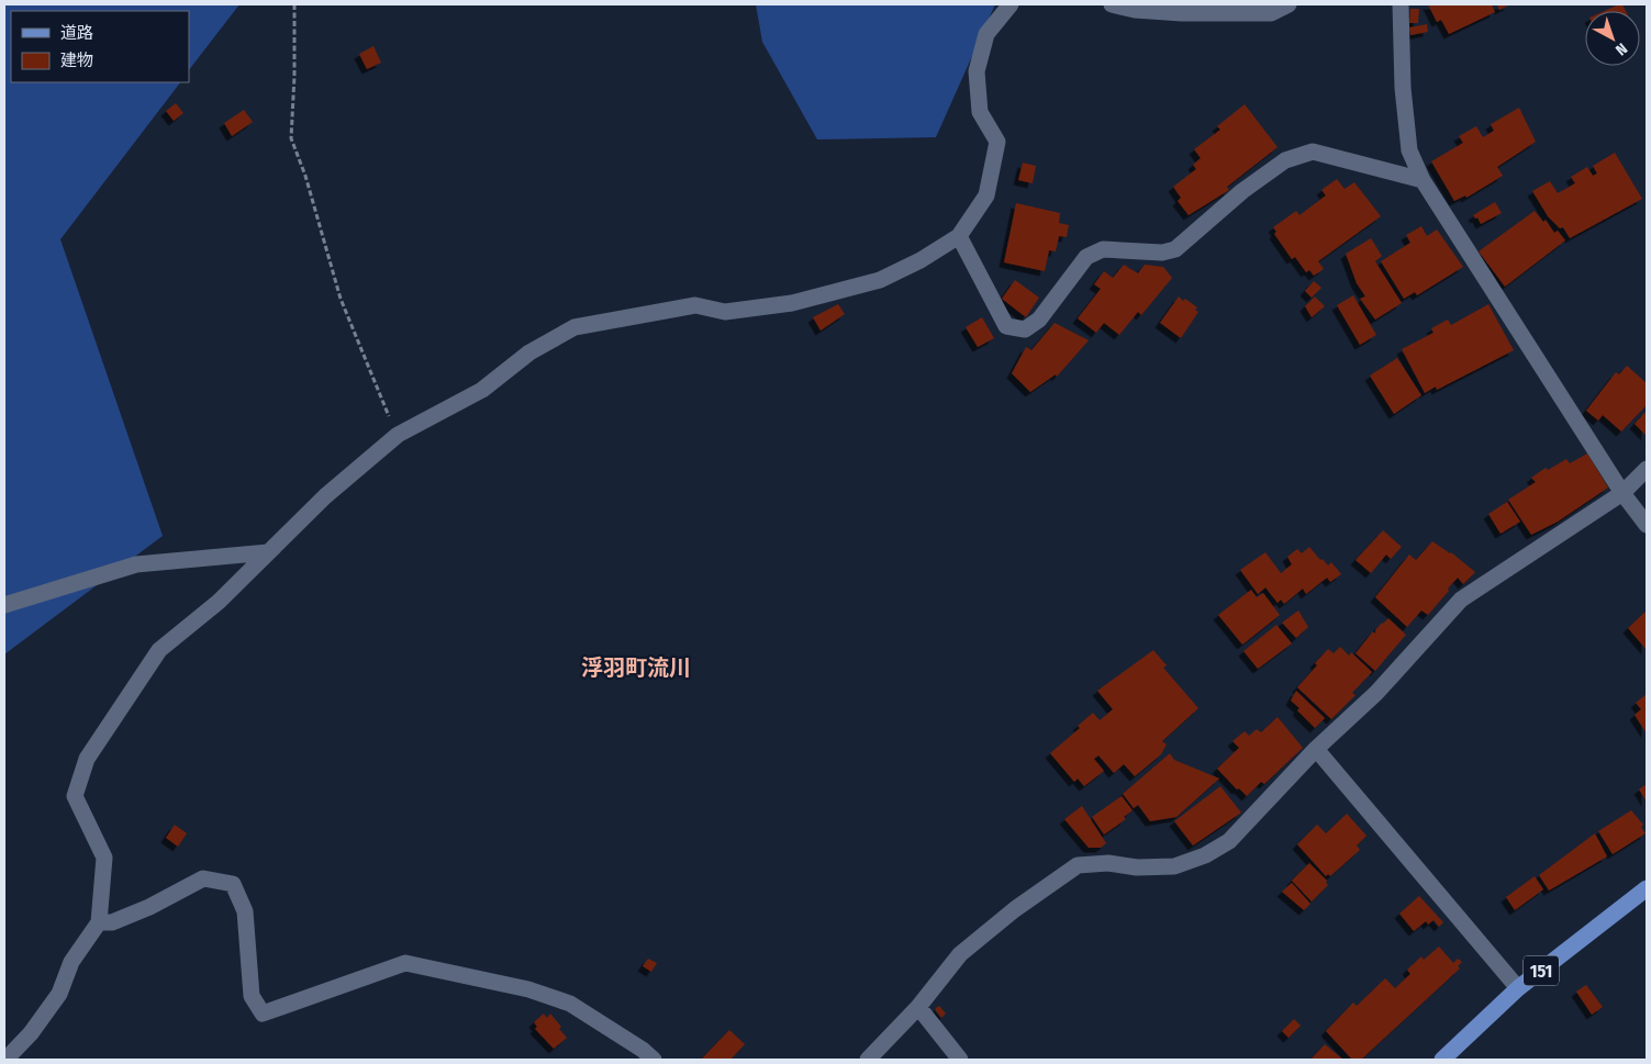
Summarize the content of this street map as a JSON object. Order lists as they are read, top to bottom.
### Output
{
  "streets": {
    "main road": ["151"]
  },
  "districts": ["浮羽町流川"],
  "legend": ["道路", "建物"],
  "north": "bottom right"
}
